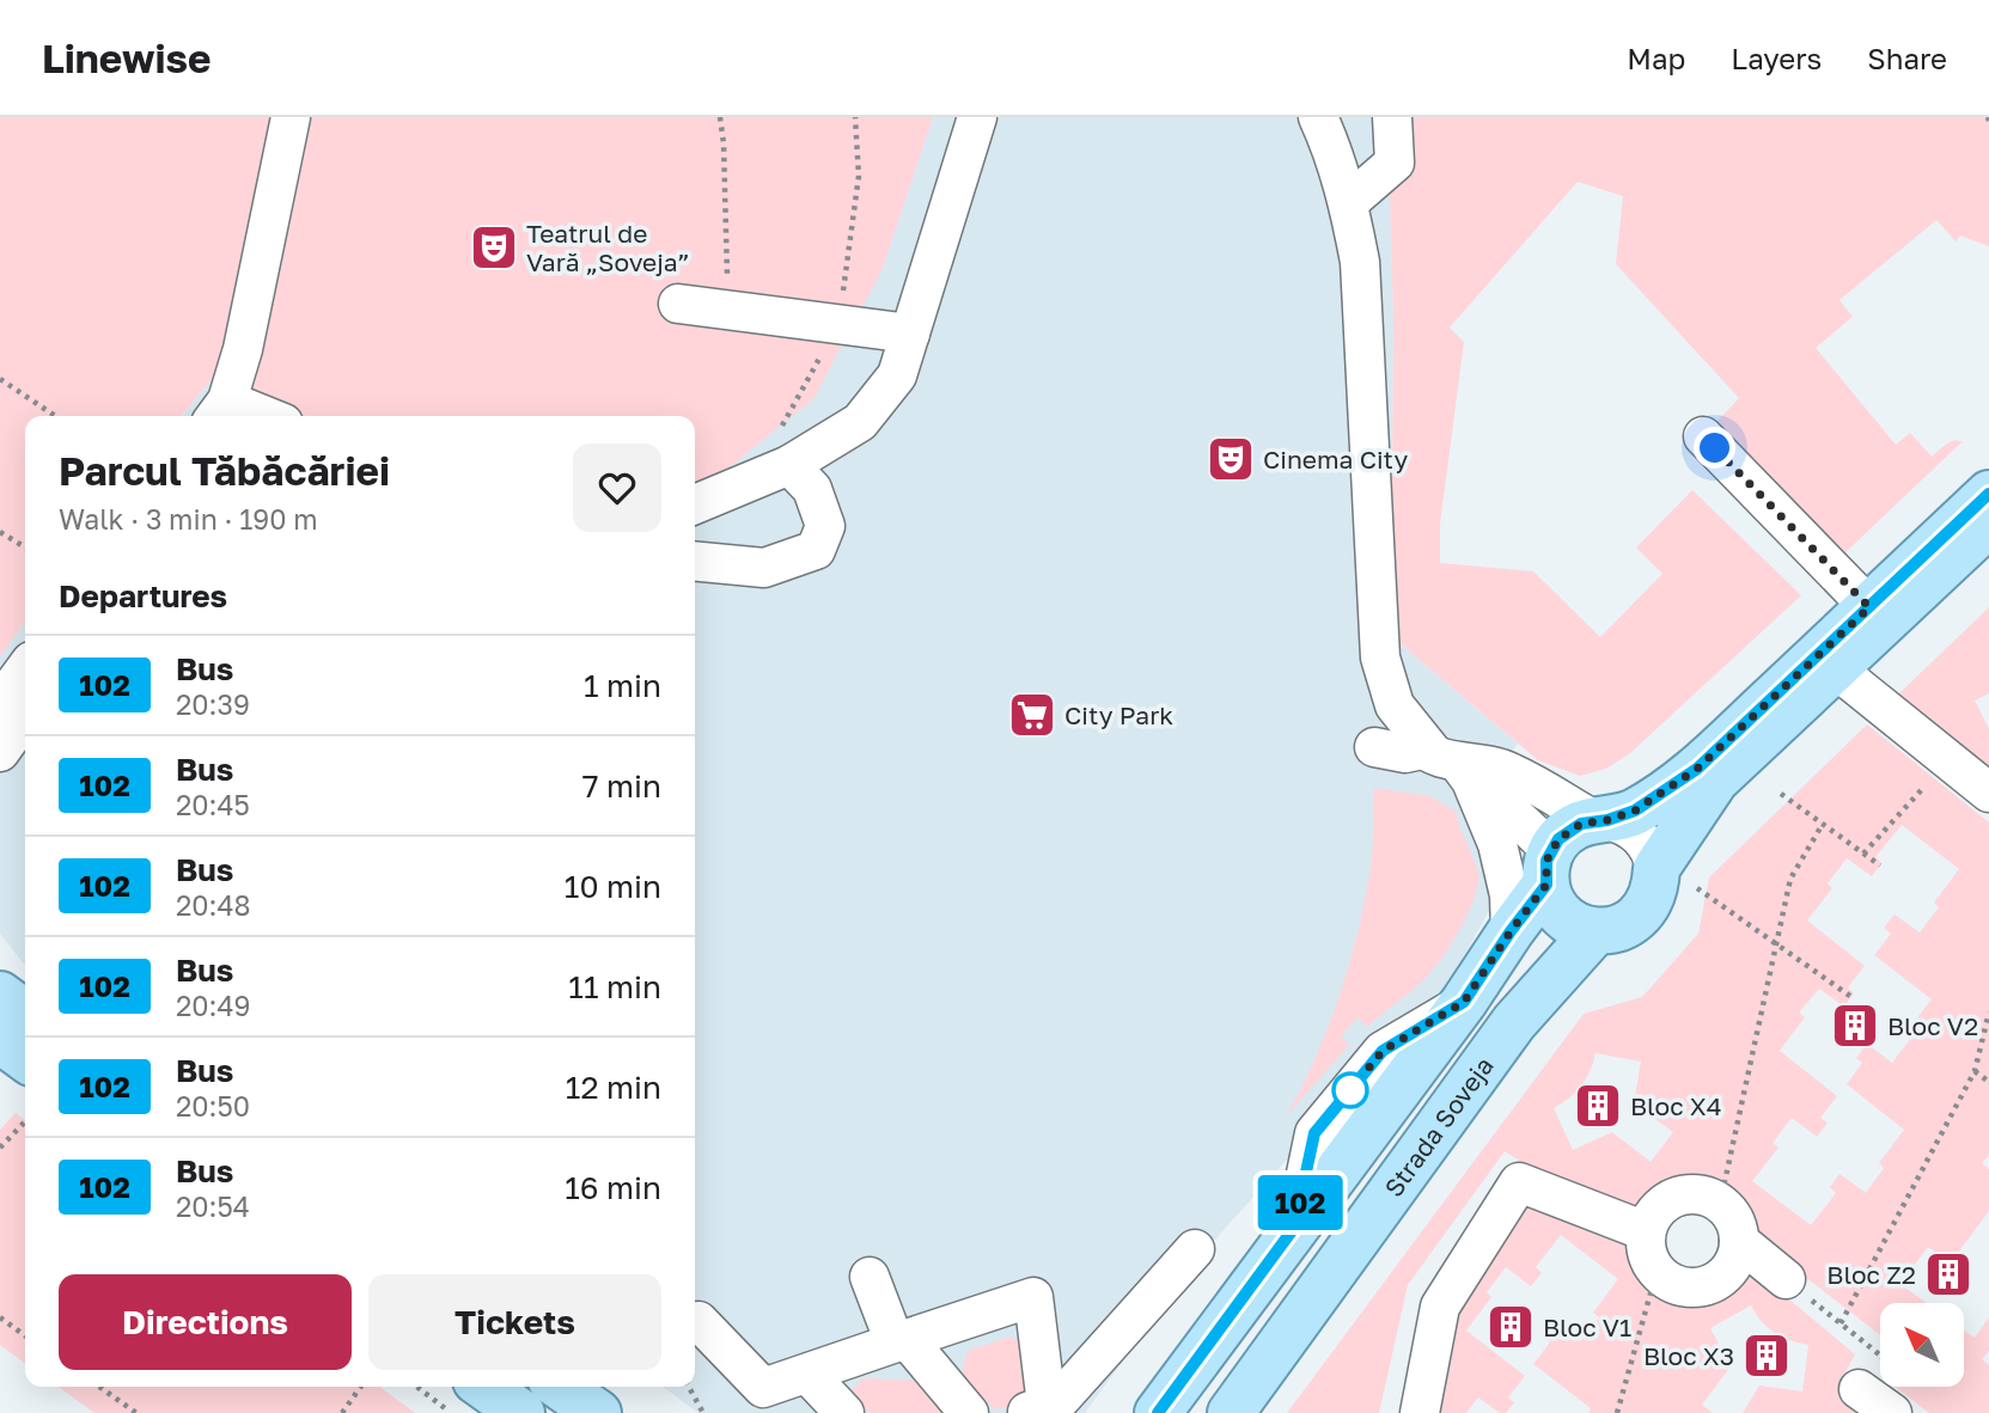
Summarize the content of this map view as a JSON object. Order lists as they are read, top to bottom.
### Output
{
  "streets": {
    "main road": ["Strada Soveja"]
  },
  "places": {
    "theatre": ["Teatrul de Vară „Soveja”", "Cinema City"],
    "supermarket": ["City Park"],
    "building": [
      "Bloc V2",
      "Bloc X4",
      "Bloc Z2",
      "Bloc V1",
      "Bloc X3"
    ]
  },
  "lines": ["bus line 102"],
  "north": "top left",
  "page": {
    "header": "Linewise",
    "nav": ["Map", "Layers", "Share"],
    "on_map": "102",
    "heading": [
      ["Parcul Tăbăcăriei", "Walk · 3 min · 190 m"],
      "Departures"
    ],
    "list": [
      {
        "mark": "102",
        "name": "Bus",
        "note": "20:39",
        "value": "1 min"
      },
      {
        "mark": "102",
        "name": "Bus",
        "note": "20:45",
        "value": "7 min"
      },
      {
        "mark": "102",
        "name": "Bus",
        "note": "20:48",
        "value": "10 min"
      },
      {
        "mark": "102",
        "name": "Bus",
        "note": "20:49",
        "value": "11 min"
      },
      {
        "mark": "102",
        "name": "Bus",
        "note": "20:50",
        "value": "12 min"
      },
      {
        "mark": "102",
        "name": "Bus",
        "note": "20:54",
        "value": "16 min"
      }
    ],
    "buttons": ["Directions", "Tickets"]
  }
}
